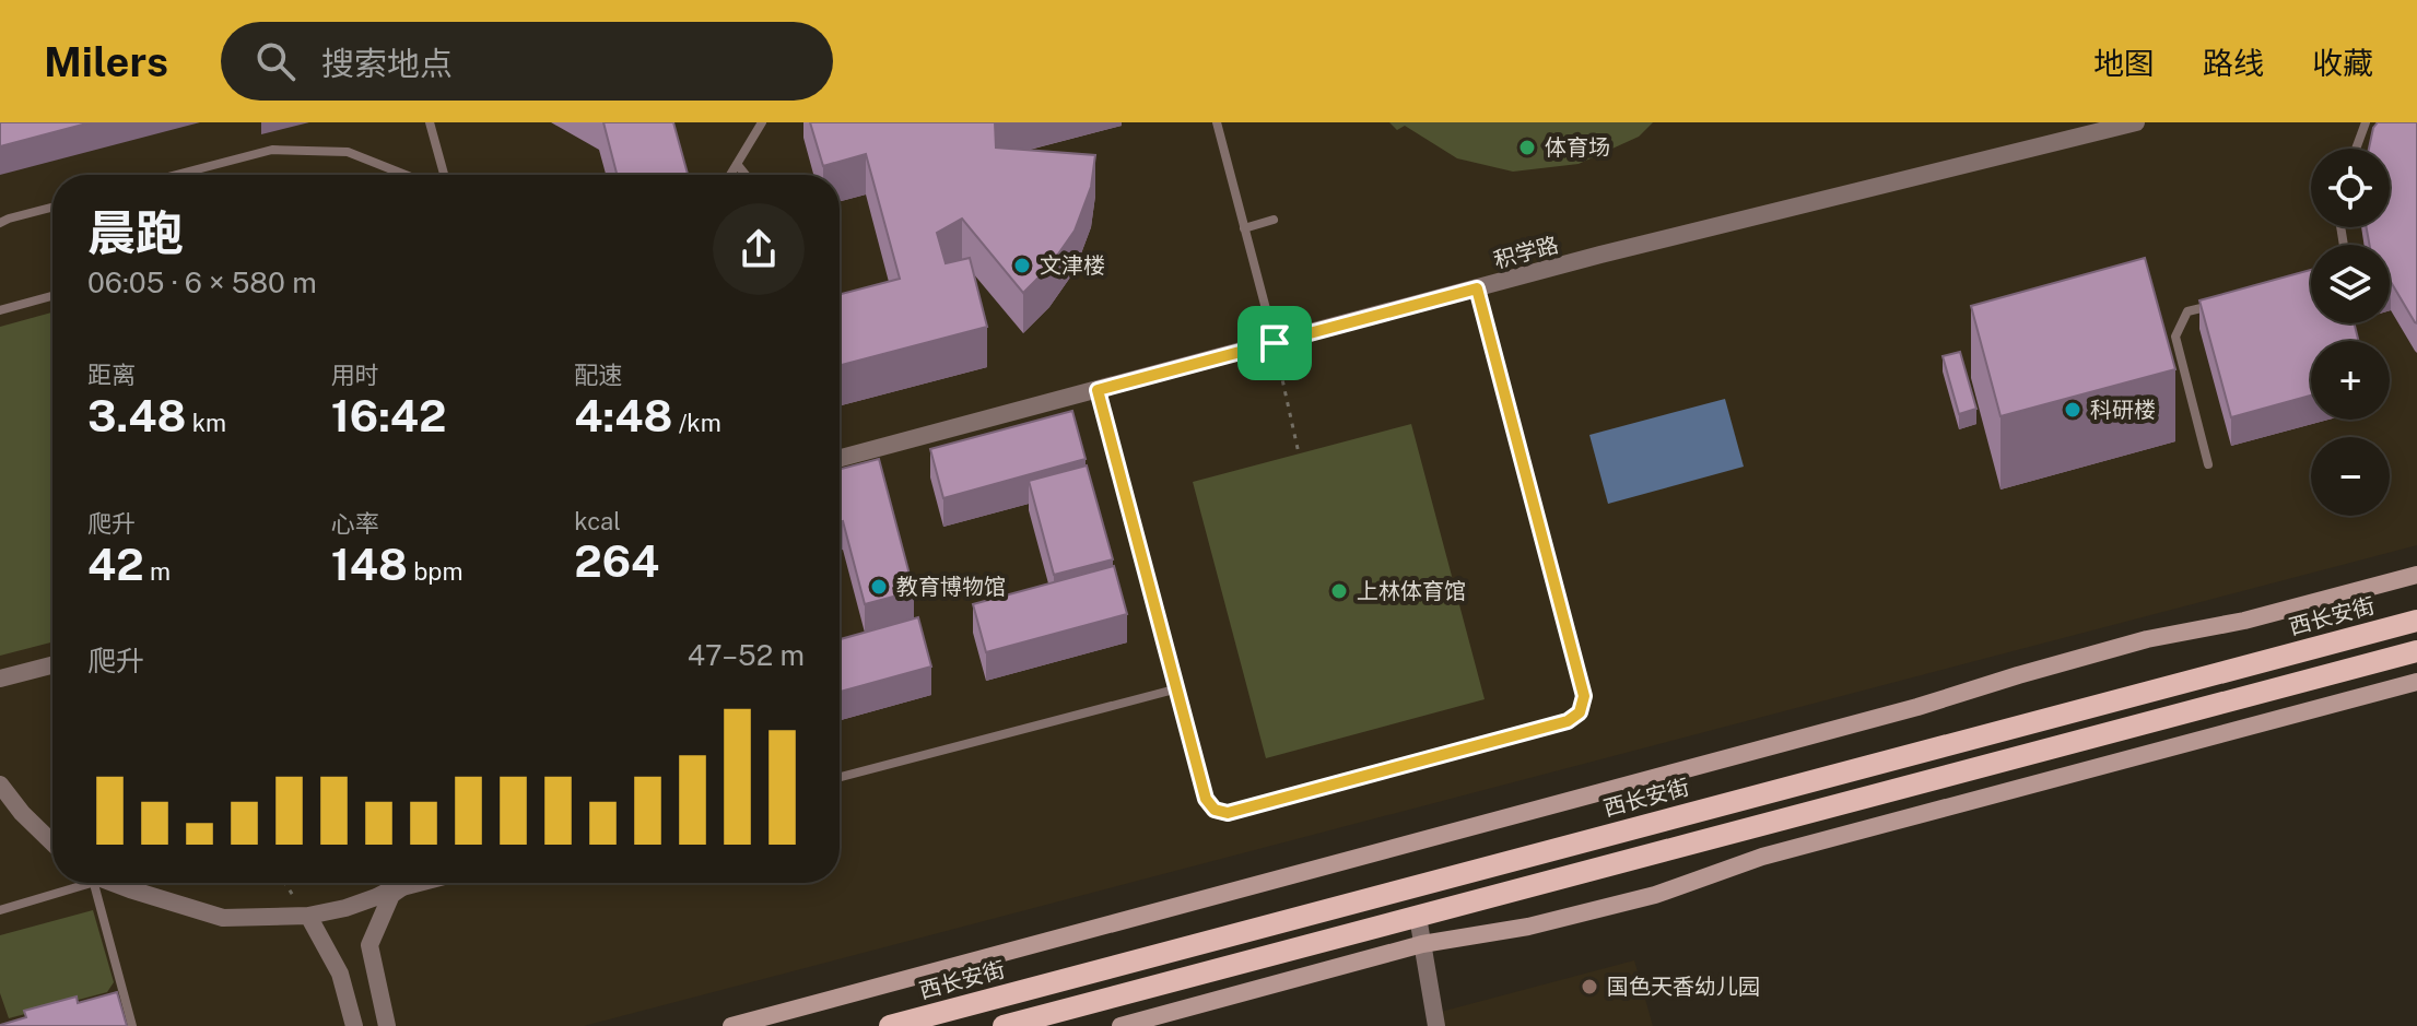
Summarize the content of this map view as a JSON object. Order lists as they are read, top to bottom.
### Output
{
  "streets": {
    "main road": ["西长安街"],
    "street": ["积学路"]
  },
  "places": [
    "体育场",
    "文津楼",
    "科研楼",
    "教育博物馆",
    "上林体育馆",
    "国色天香幼儿园"
  ],
  "page": {
    "header": "Milers",
    "search": "搜索地点",
    "nav": ["地图", "路线", "收藏"],
    "map_buttons": ["+", "−"],
    "heading": ["晨跑", "06:05 · 6 × 580 m"],
    "stats": [
      ["距离", "3.48 km"],
      ["用时", "16:42"],
      ["配速", "4:48 /km"],
      ["爬升", "42 m"],
      ["心率", "148 bpm"],
      ["kcal", "264"]
    ],
    "chart": ["爬升", "47–52 m"]
  }
}
